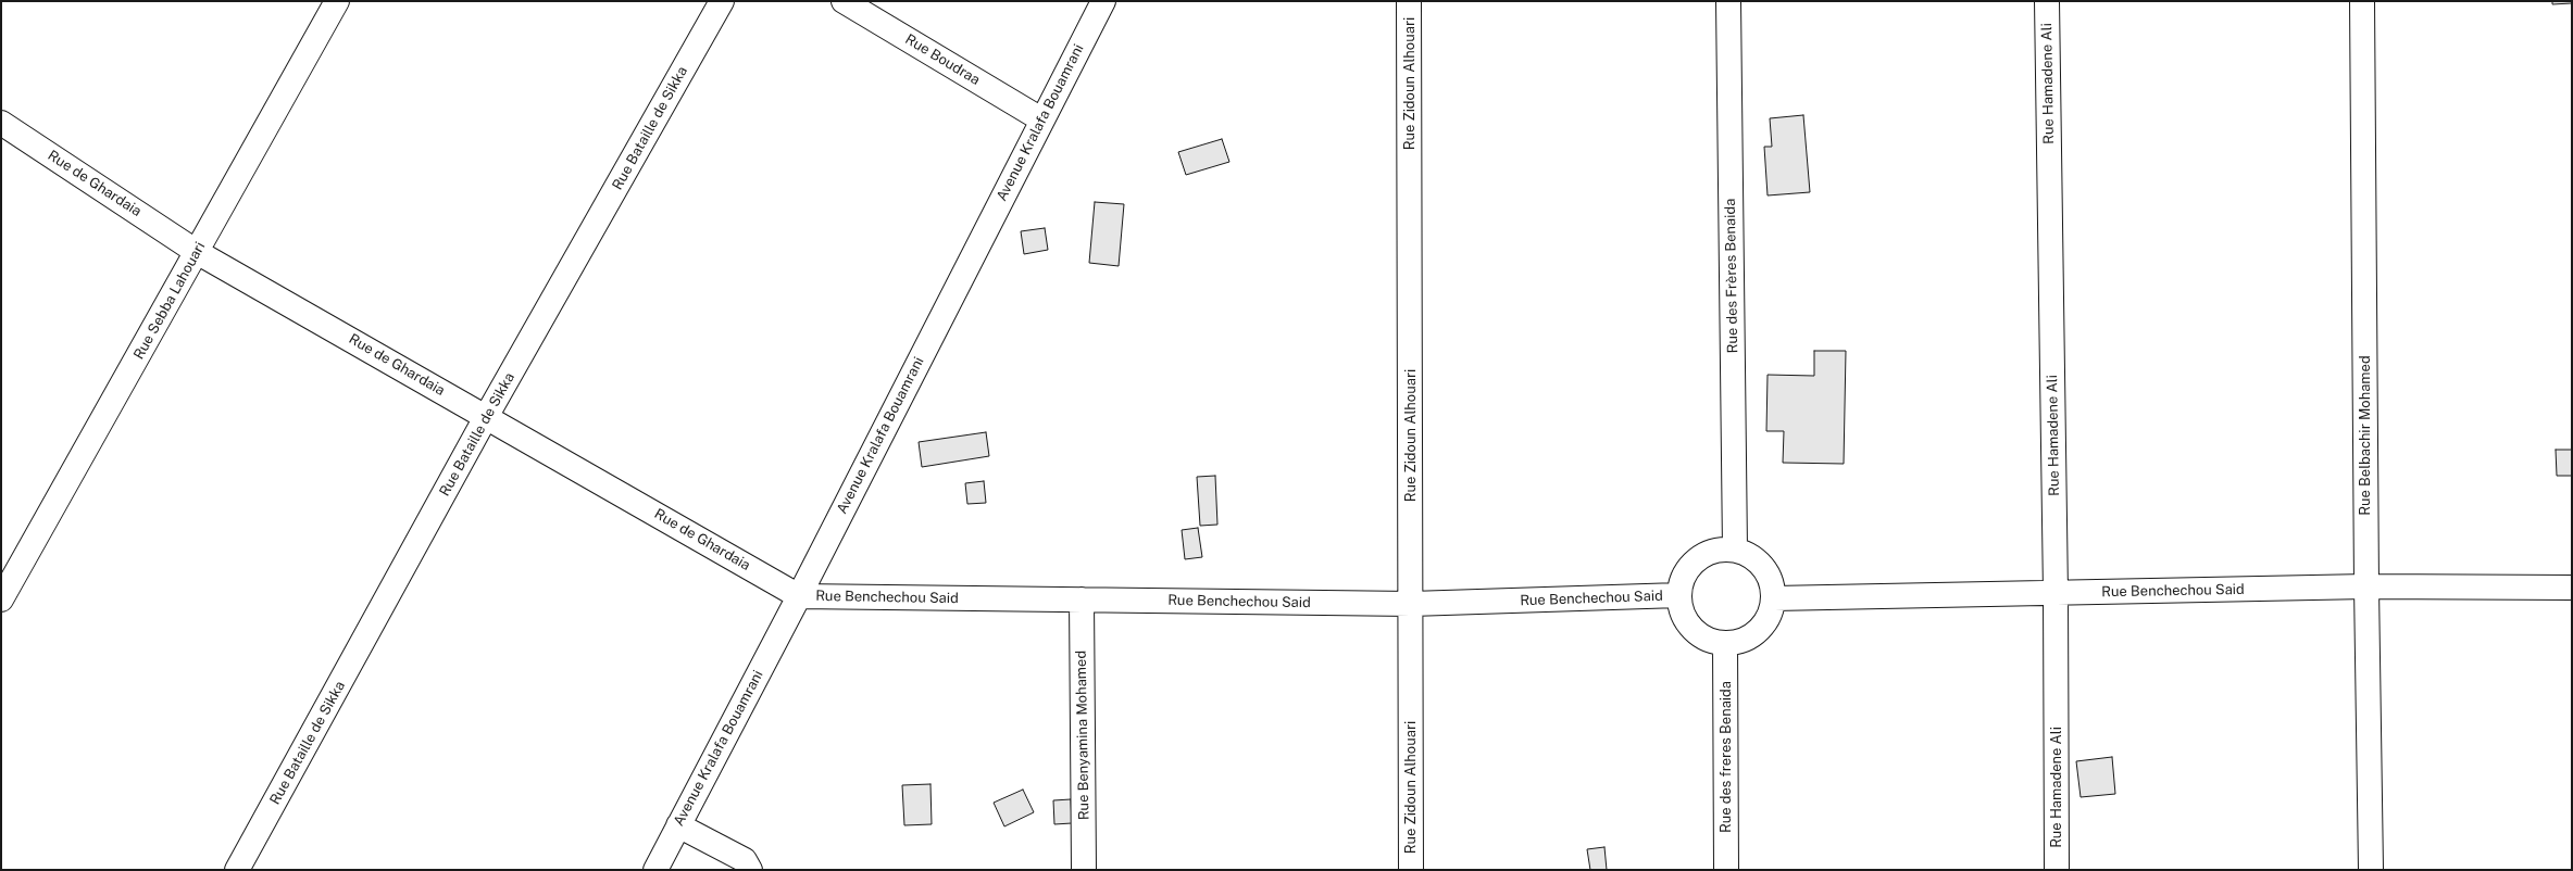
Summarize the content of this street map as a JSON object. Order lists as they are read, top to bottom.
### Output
{
  "streets": {
    "street": [
      "Rue Boudraa",
      "Rue Zidoun Alhouari",
      "Rue Hamadene Ali",
      "Avenue Kralafa Bouamrani",
      "Rue Bataille de Sikka",
      "Rue de Ghardaia",
      "Rue des Frères Benaida",
      "Rue Sebba Lahouari",
      "Rue Belbachir Mohamed",
      "Rue Benchechou Said",
      "Rue Benyamina Mohamed",
      "Rue des freres Benaida"
    ]
  },
  "crossings": [
    ["Rue Boudraa", "Avenue Kralafa Bouamrani"],
    ["Rue Zidoun Alhouari", "Rue Benchechou Said"],
    ["Rue Hamadene Ali", "Rue Benchechou Said"],
    ["Avenue Kralafa Bouamrani", "Rue de Ghardaia"],
    ["Avenue Kralafa Bouamrani", "Rue Benchechou Said"],
    ["Rue Bataille de Sikka", "Rue de Ghardaia"],
    ["Rue de Ghardaia", "Rue Sebba Lahouari"],
    ["Rue de Ghardaia", "Rue Benchechou Said"],
    ["Rue des Frères Benaida", "Rue Benchechou Said"],
    ["Rue des Frères Benaida", "Rue des freres Benaida"],
    ["Rue Belbachir Mohamed", "Rue Benchechou Said"],
    ["Rue Benchechou Said", "Rue Benyamina Mohamed"],
    ["Rue Benchechou Said", "Rue des freres Benaida"]
  ]
}
